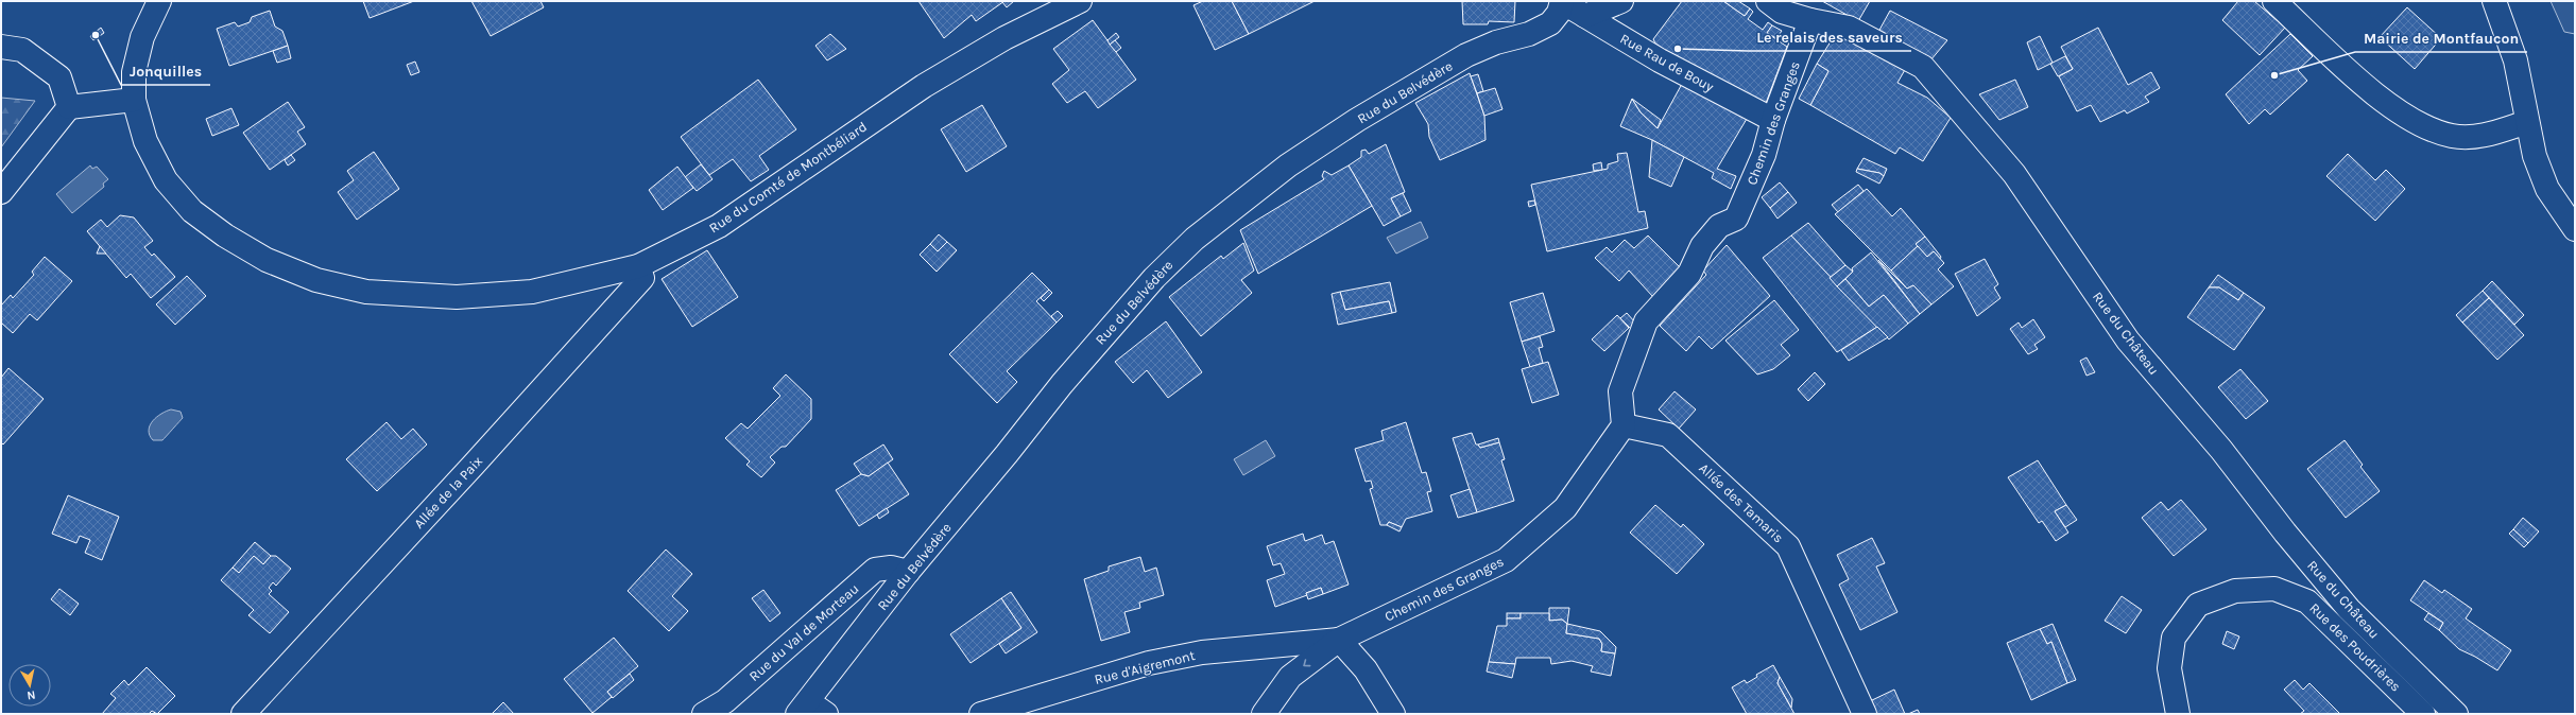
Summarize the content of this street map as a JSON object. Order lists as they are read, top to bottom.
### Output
{
  "streets": {
    "street": [
      "Rue Rau de Bouy",
      "Rue du Belvédère",
      "Chemin des Granges",
      "Rue du Comté de Montbéliard",
      "Rue du Château",
      "Allée de la Paix",
      "Allée des Tamaris",
      "Rue du Val de Morteau",
      "Rue des Poudrières",
      "Rue d'Aigremont"
    ]
  },
  "crossings": [
    ["Rue Rau de Bouy", "Rue du Belvédère"],
    ["Rue Rau de Bouy", "Chemin des Granges"],
    ["Rue du Belvédère", "Rue du Val de Morteau"],
    ["Chemin des Granges", "Rue du Château"],
    ["Chemin des Granges", "Allée des Tamaris"],
    ["Chemin des Granges", "Rue d'Aigremont"],
    ["Rue du Comté de Montbéliard", "Allée de la Paix"]
  ],
  "places": ["Jonquilles", "Le relais des saveurs", "Mairie de Montfaucon"],
  "north": "bottom"
}
